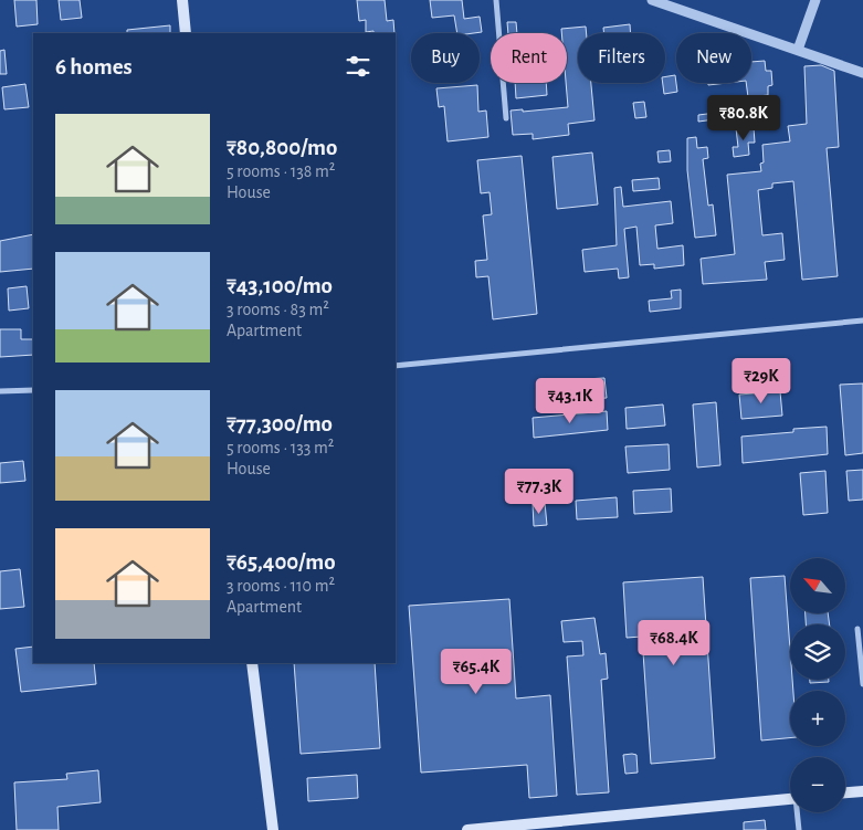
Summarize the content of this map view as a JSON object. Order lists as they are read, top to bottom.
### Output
{
  "north": "top left",
  "page": {
    "chip": [
      "Buy",
      "Rent",
      "Filters",
      "New"
    ],
    "heading": "6 homes",
    "price": [
      "₹80.8K",
      "₹29K",
      "₹43.1K",
      "₹77.3K",
      "₹68.4K",
      "₹65.4K"
    ],
    "list": [
      {
        "name": "₹80,800/mo",
        "note": "5 rooms · 138 m² · House"
      },
      {
        "name": "₹43,100/mo",
        "note": "3 rooms · 83 m² · Apartment"
      },
      {
        "name": "₹77,300/mo",
        "note": "5 rooms · 133 m² · House"
      },
      {
        "name": "₹65,400/mo",
        "note": "3 rooms · 110 m² · Apartment"
      }
    ],
    "map_buttons": ["+", "−"]
  }
}
